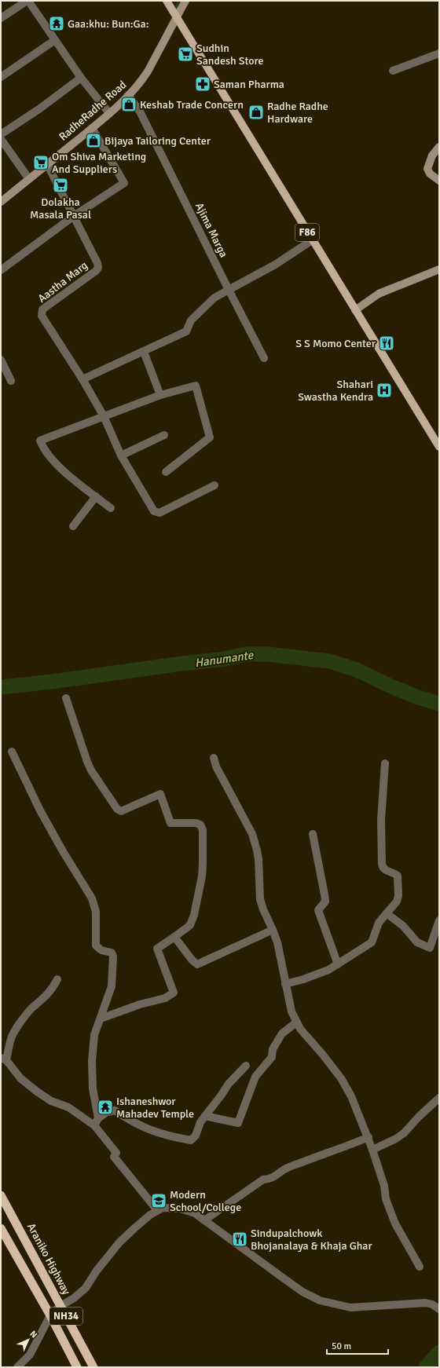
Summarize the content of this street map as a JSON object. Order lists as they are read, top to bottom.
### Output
{
  "streets": {
    "highway": ["Araniko Highway", "NH34"],
    "main road": ["RadheRadhe Road", "F86"],
    "street": ["Ajima Marga", "Aastha Marg"]
  },
  "crossings": [
    ["RadheRadhe Road", "Ajima Marga"],
    ["RadheRadhe Road", "F86"],
    ["RadheRadhe Road", "Aastha Marg"]
  ],
  "water": ["Hanumante"],
  "places": {
    "temple": ["Gaa:khu: Bun:Ga:", "Ishaneshwor Mahadev Temple"],
    "supermarket": ["Sudhin Sandesh Store", "Om Shiva Marketing And Suppliers", "Dolakha Masala Pasal"],
    "pharmacy": ["Saman Pharma"],
    "shop": ["Keshab Trade Concern", "Radhe Radhe Hardware", "Bijaya Tailoring Center"],
    "restaurant": ["S S Momo Center", "Sindupalchowk Bhojanalaya & Khaja Ghar"],
    "hospital": ["Shahari Swastha Kendra"],
    "school or university": ["Modern School/College"]
  },
  "scale_bar": "50 m",
  "north": "top right"
}
